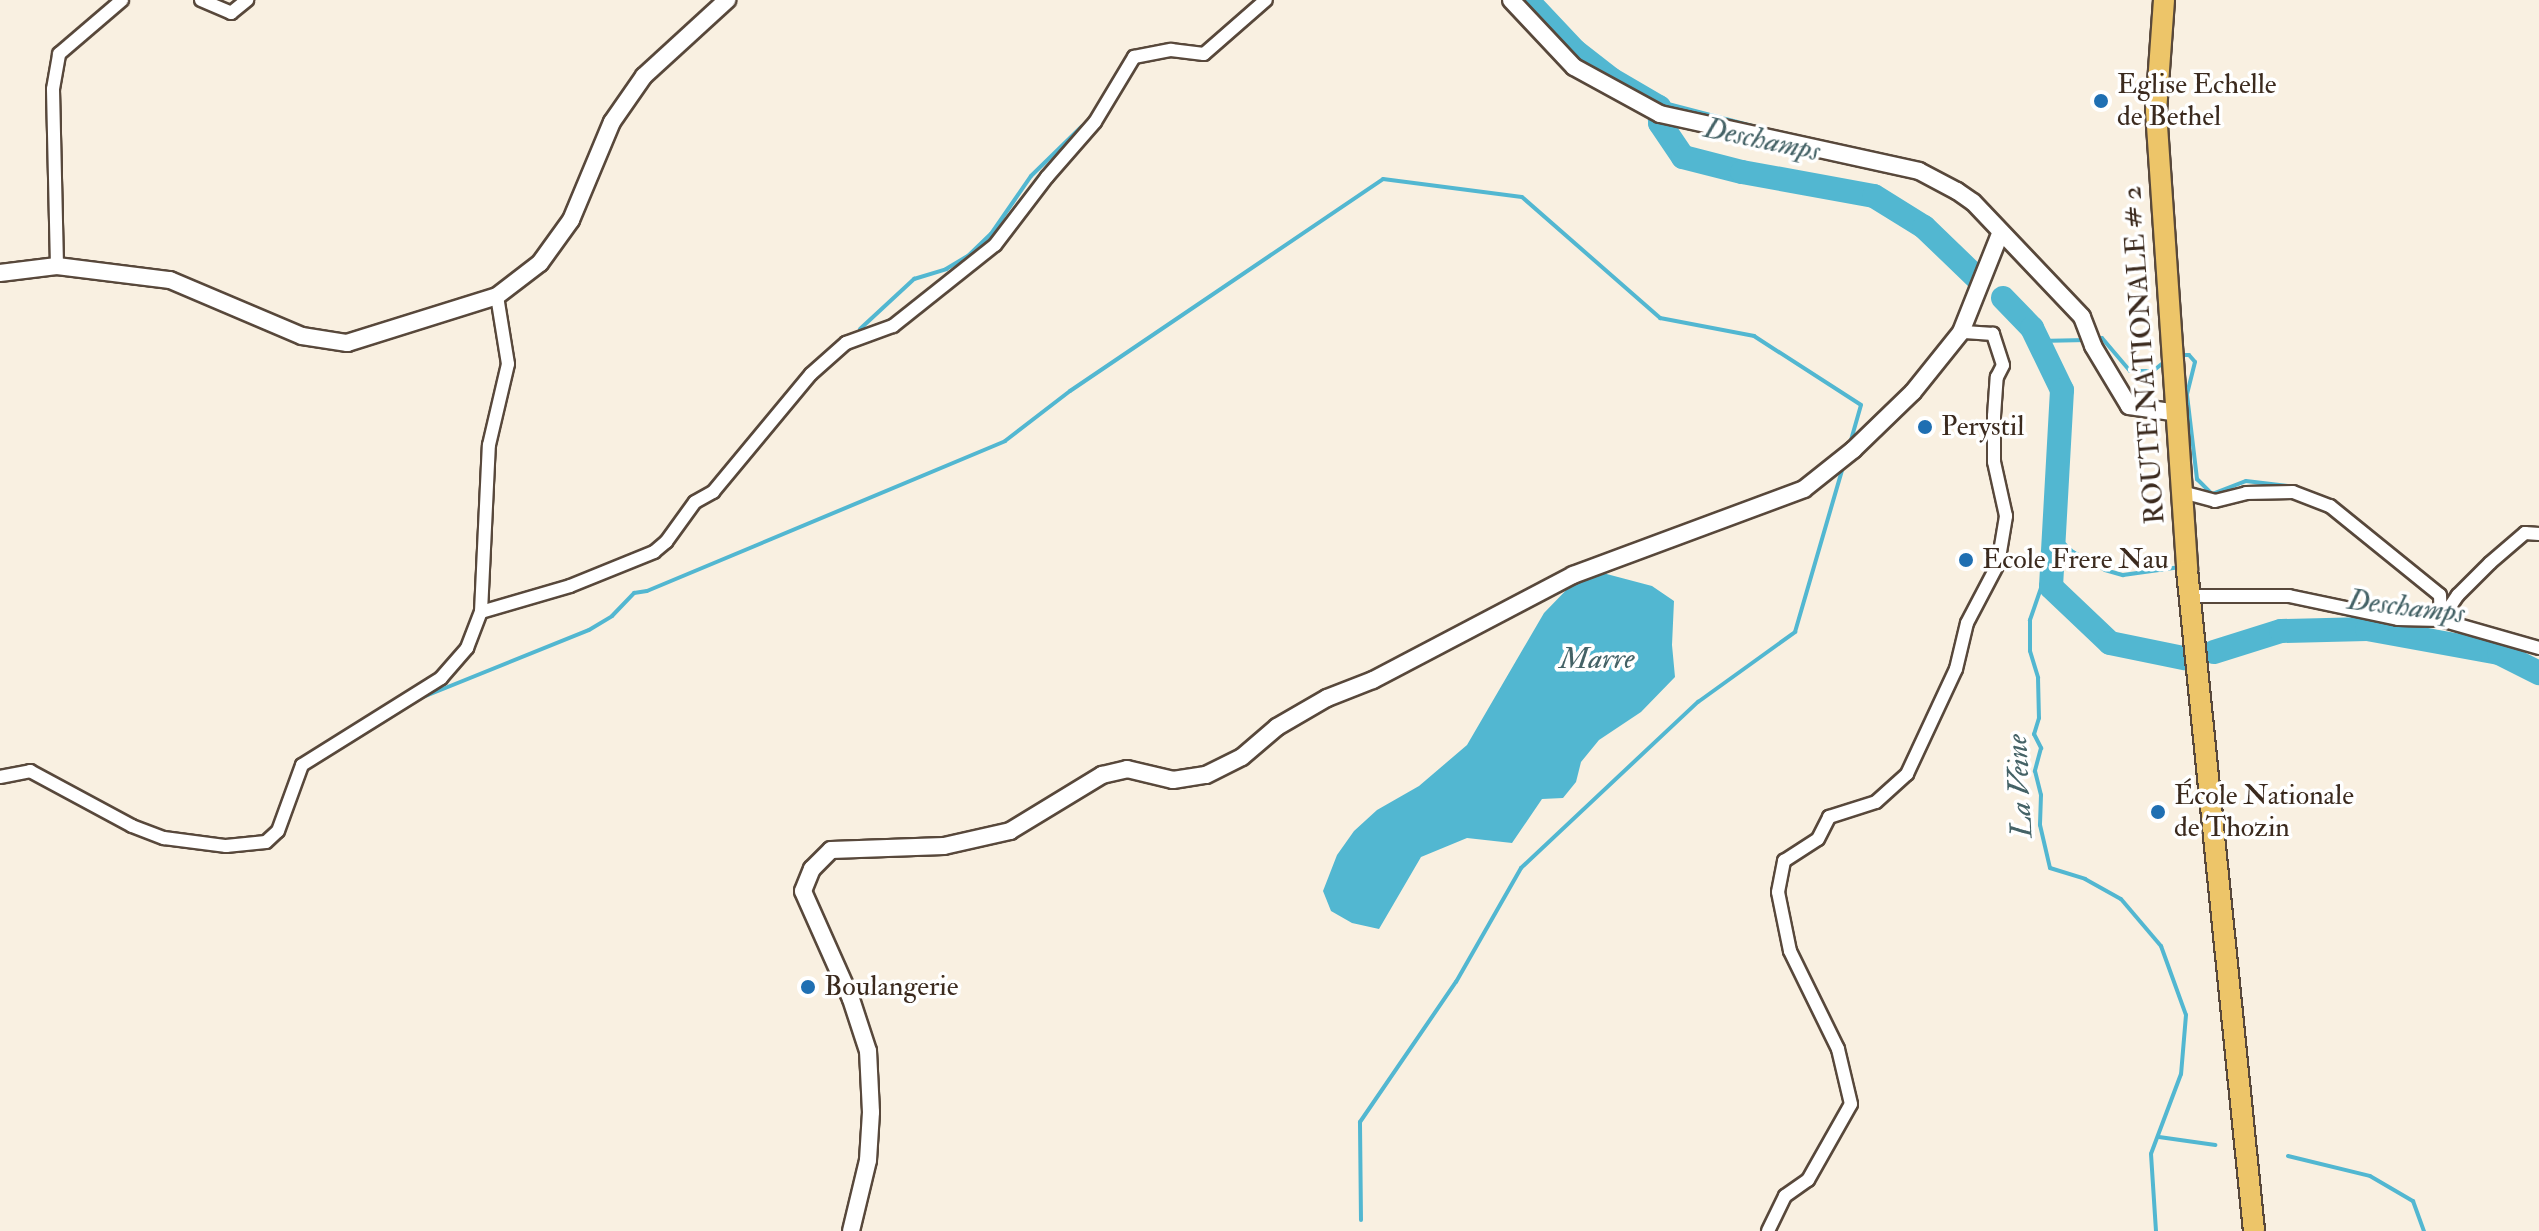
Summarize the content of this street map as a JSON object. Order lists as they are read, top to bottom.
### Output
{
  "streets": {
    "main road": ["ROUTE NATIONALE # 2"]
  },
  "water": ["Deschamps", "Marre", "La Veine"],
  "places": [
    "Eglise Echelle de Bethel",
    "Perystil",
    "Ecole Frere Nau",
    "École Nationale de Thozin",
    "Boulangerie"
  ]
}
